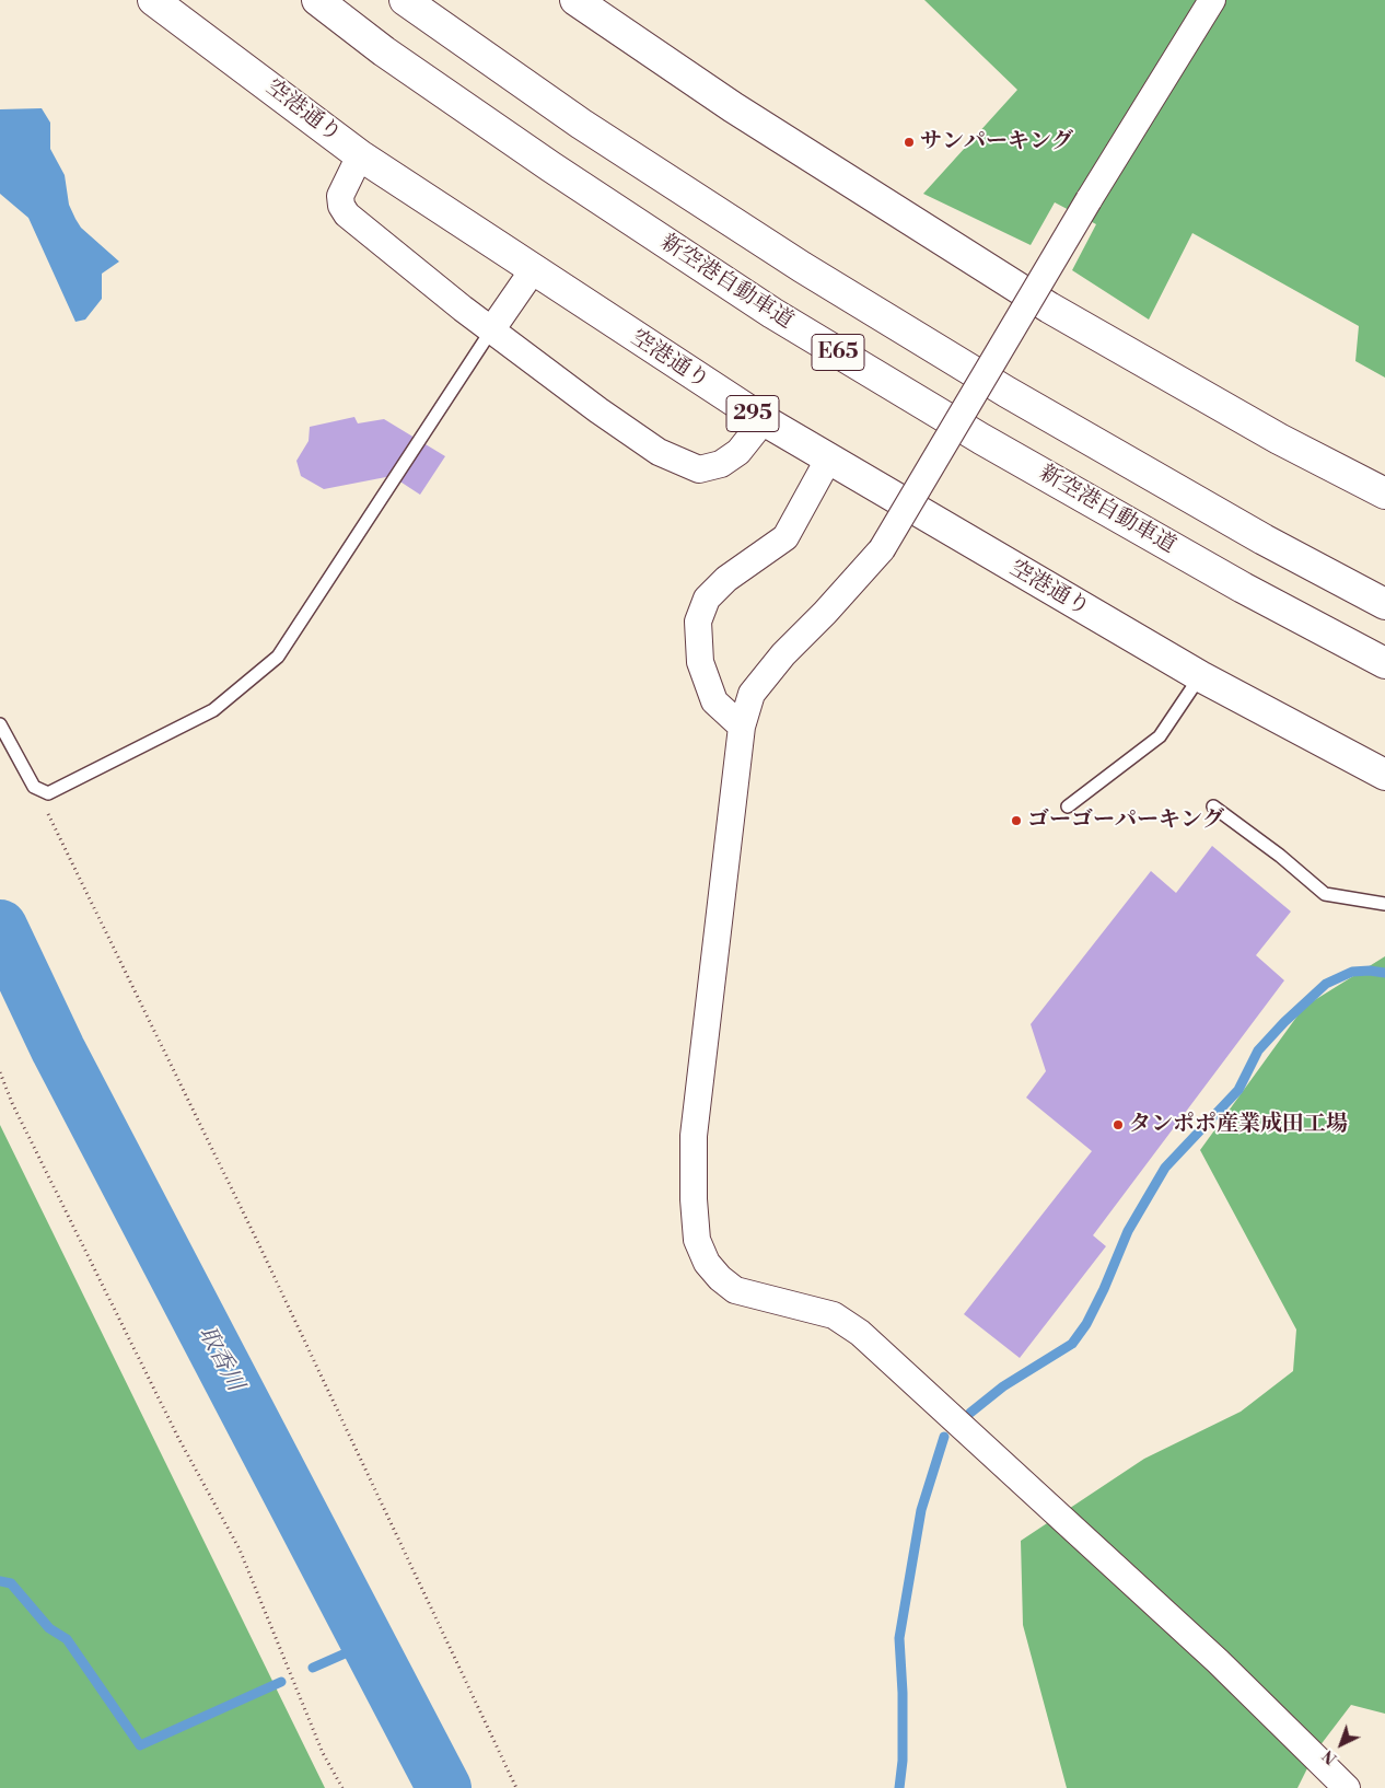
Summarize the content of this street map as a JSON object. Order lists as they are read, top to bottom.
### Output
{
  "streets": {
    "highway": [
      "空港通り",
      "新空港自動車道",
      "E65",
      "295"
    ]
  },
  "water": ["取香川"],
  "places": ["サンパーキング", "ゴーゴーパーキング", "タンポポ産業成田工場"],
  "north": "bottom left"
}
